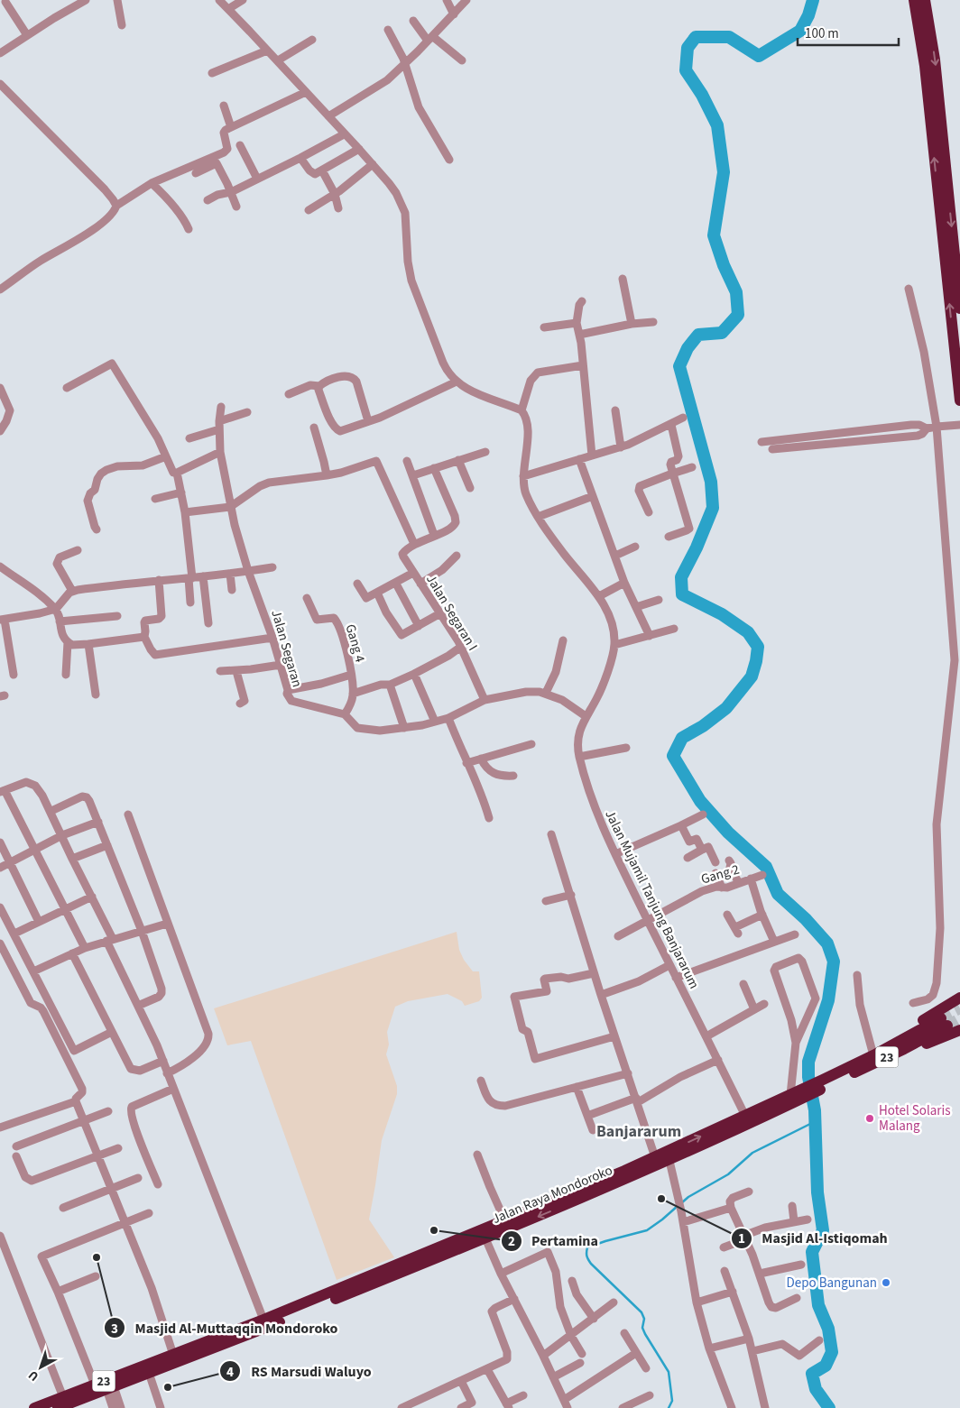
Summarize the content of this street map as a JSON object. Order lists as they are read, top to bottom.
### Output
{
  "streets": {
    "highway": ["23", "Jalan Raya Mondoroko"],
    "street": [
      "Jalan Segaran I",
      "Gang 4",
      "Jalan Segaran",
      "Gang 2",
      "Jalan Mujamil Tanjung Banjararum"
    ]
  },
  "crossings": [
    ["Jalan Segaran I", "Jalan Segaran"],
    ["Gang 4", "Jalan Segaran"],
    ["Jalan Segaran", "Jalan Mujamil Tanjung Banjararum"],
    ["Gang 2", "Jalan Mujamil Tanjung Banjararum"],
    ["Jalan Mujamil Tanjung Banjararum", "Jalan Raya Mondoroko"]
  ],
  "districts": ["Banjararum"],
  "places": [
    "Hotel Solaris Malang",
    "Masjid Al-Istiqomah",
    "Pertamina",
    "Masjid Al-Muttaqqin Mondoroko",
    "Depo Bangunan",
    "RS Marsudi Waluyo"
  ],
  "scale_bar": "100 m",
  "north": "bottom left"
}
